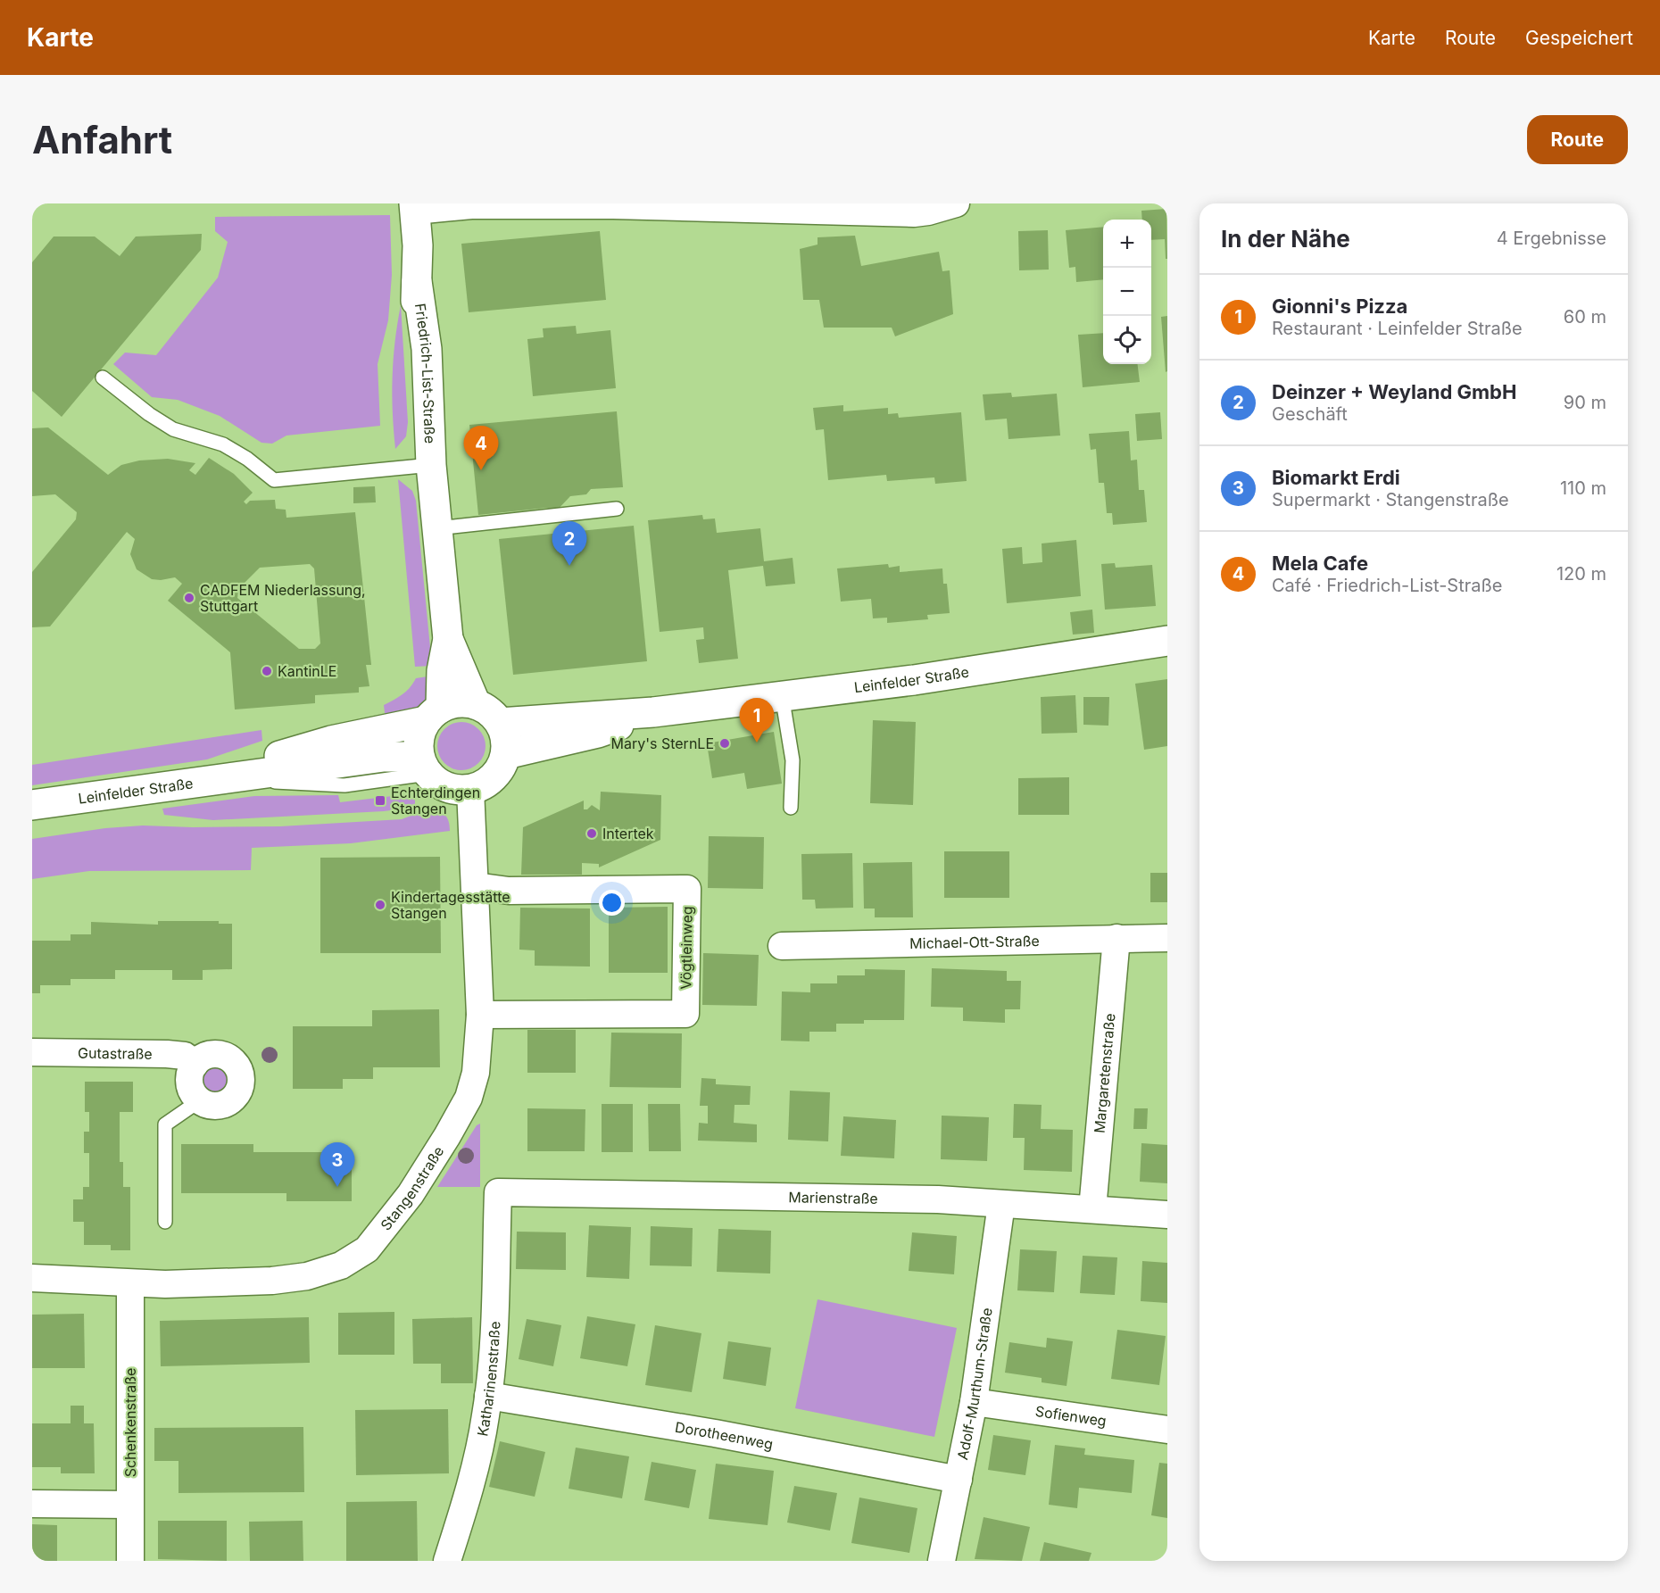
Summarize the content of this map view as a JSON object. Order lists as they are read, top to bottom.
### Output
{
  "streets": {
    "main road": ["Friedrich-List-Straße", "Leinfelder Straße"],
    "street": [
      "Michael-Ott-Straße",
      "Vögtleinweg",
      "Gutastraße",
      "Margaretenstraße",
      "Stangenstraße",
      "Marienstraße",
      "Katharinenstraße",
      "Adolf-Murthum-Straße",
      "Sofienweg",
      "Schenkenstraße",
      "Dorotheenweg"
    ]
  },
  "crossings": [
    ["Friedrich-List-Straße", "Leinfelder Straße"],
    ["Friedrich-List-Straße", "Stangenstraße"],
    ["Leinfelder Straße", "Stangenstraße"],
    ["Michael-Ott-Straße", "Margaretenstraße"],
    ["Vögtleinweg", "Stangenstraße"],
    ["Margaretenstraße", "Marienstraße"],
    ["Stangenstraße", "Schenkenstraße"],
    ["Marienstraße", "Katharinenstraße"],
    ["Marienstraße", "Adolf-Murthum-Straße"],
    ["Katharinenstraße", "Dorotheenweg"],
    ["Adolf-Murthum-Straße", "Sofienweg"],
    ["Adolf-Murthum-Straße", "Dorotheenweg"]
  ],
  "places": {
    "other": [
      "CADFEM Niederlassung, Stuttgart",
      "KantinLE",
      "Mary's SternLE",
      "Intertek",
      "Kindertagesstätte Stangen"
    ],
    "transit": ["Echterdingen Stangen"]
  },
  "page": {
    "header": "Karte",
    "nav": ["Karte", "Route", "Gespeichert"],
    "buttons": "Route",
    "title": "Anfahrt",
    "heading": ["In der Nähe", "4 Ergebnisse"],
    "map_buttons": ["+", "−"],
    "list": [
      {
        "mark": "1",
        "name": "Gionni's Pizza",
        "note": "Restaurant · Leinfelder Straße",
        "value": "60 m"
      },
      {
        "mark": "2",
        "name": "Deinzer + Weyland GmbH",
        "note": "Geschäft",
        "value": "90 m"
      },
      {
        "mark": "3",
        "name": "Biomarkt Erdi",
        "note": "Supermarkt · Stangenstraße",
        "value": "110 m"
      },
      {
        "mark": "4",
        "name": "Mela Cafe",
        "note": "Café · Friedrich-List-Straße",
        "value": "120 m"
      }
    ],
    "pins": [
      "4",
      "2",
      "1",
      "3"
    ]
  }
}
